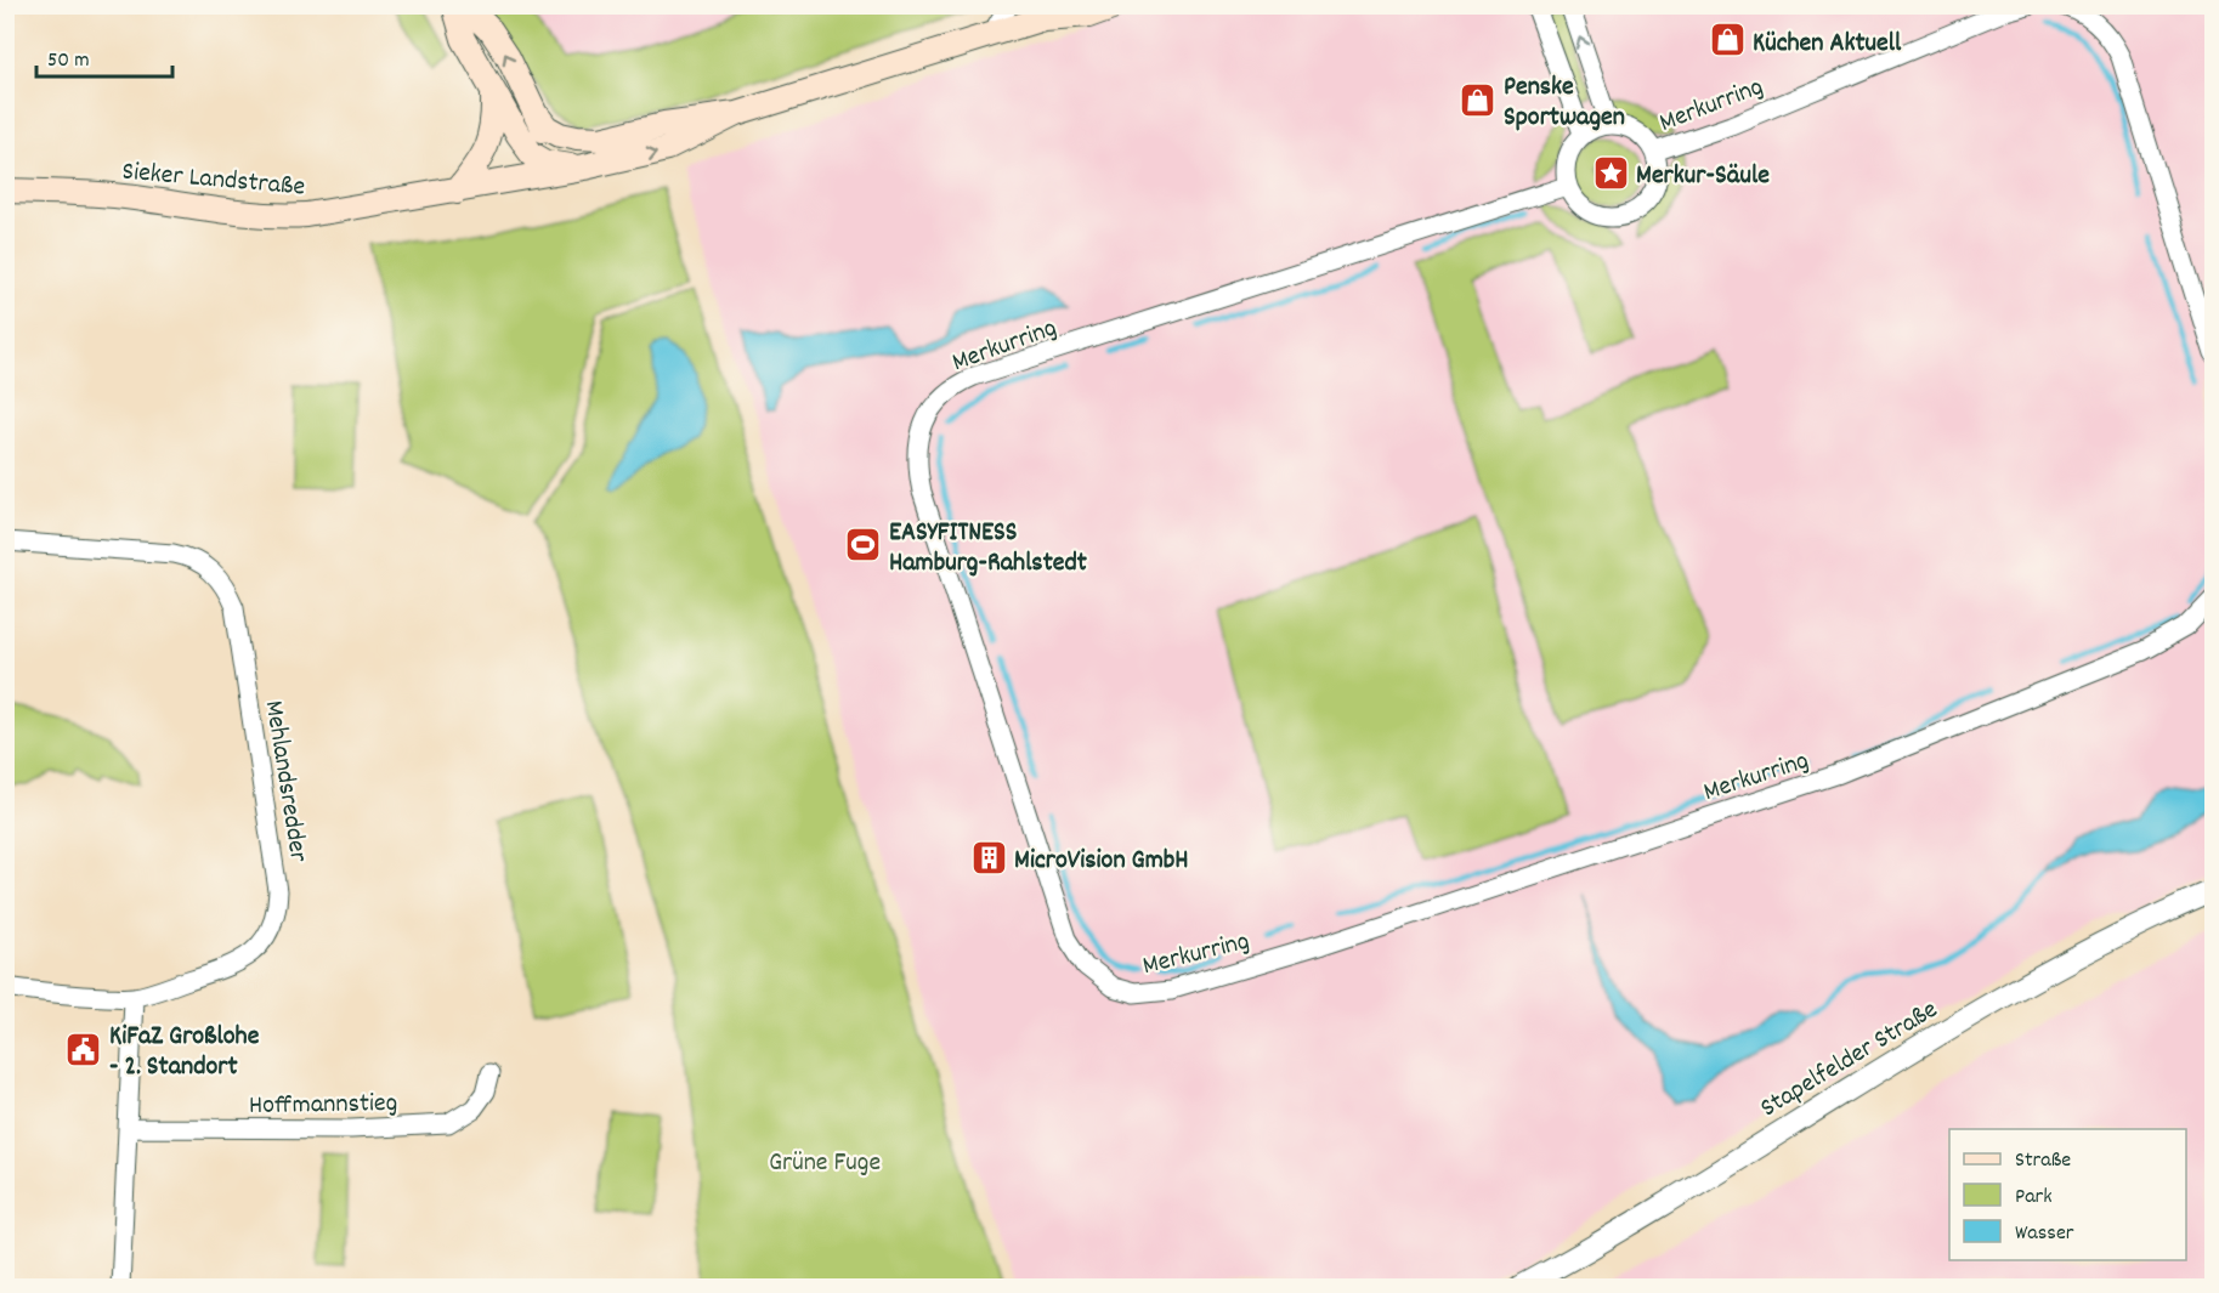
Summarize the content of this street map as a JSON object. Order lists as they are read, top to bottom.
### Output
{
  "streets": {
    "main road": ["Sieker Landstraße"],
    "street": [
      "Merkurring",
      "Mehlandsredder",
      "Stapelfelder Straße",
      "Hoffmannstieg"
    ]
  },
  "parks": ["Grüne Fuge"],
  "places": {
    "shop": ["Küchen Aktuell", "Penske Sportwagen"],
    "place": ["Merkur-Säule"],
    "sports": ["EASYFITNESS Hamburg-Rahlstedt"],
    "building": ["MicroVision GmbH"],
    "public building": ["KiFaZ Großlohe - 2. Standort"]
  },
  "legend": ["Straße", "Park", "Wasser"],
  "scale_bar": "50 m"
}
